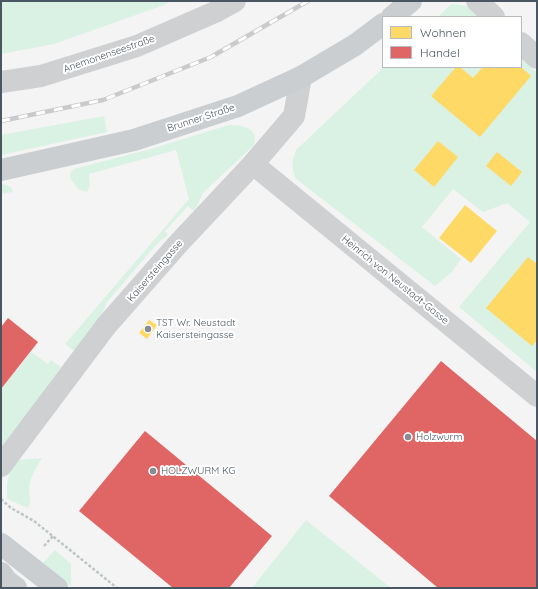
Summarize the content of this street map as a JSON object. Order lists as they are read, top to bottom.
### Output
{
  "streets": {
    "main road": ["Brunner Straße"],
    "street": ["Anemonenseestraße", "Kaisersteingasse", "Heinrich von Neustadt-Gasse"]
  },
  "crossings": [
    ["Brunner Straße", "Kaisersteingasse"],
    ["Kaisersteingasse", "Heinrich von Neustadt-Gasse"]
  ],
  "places": ["TST Wr. Neustadt Kaisersteingasse", "Holzwurm", "HOLZWURM KG"],
  "legend": ["Wohnen", "Handel"]
}
